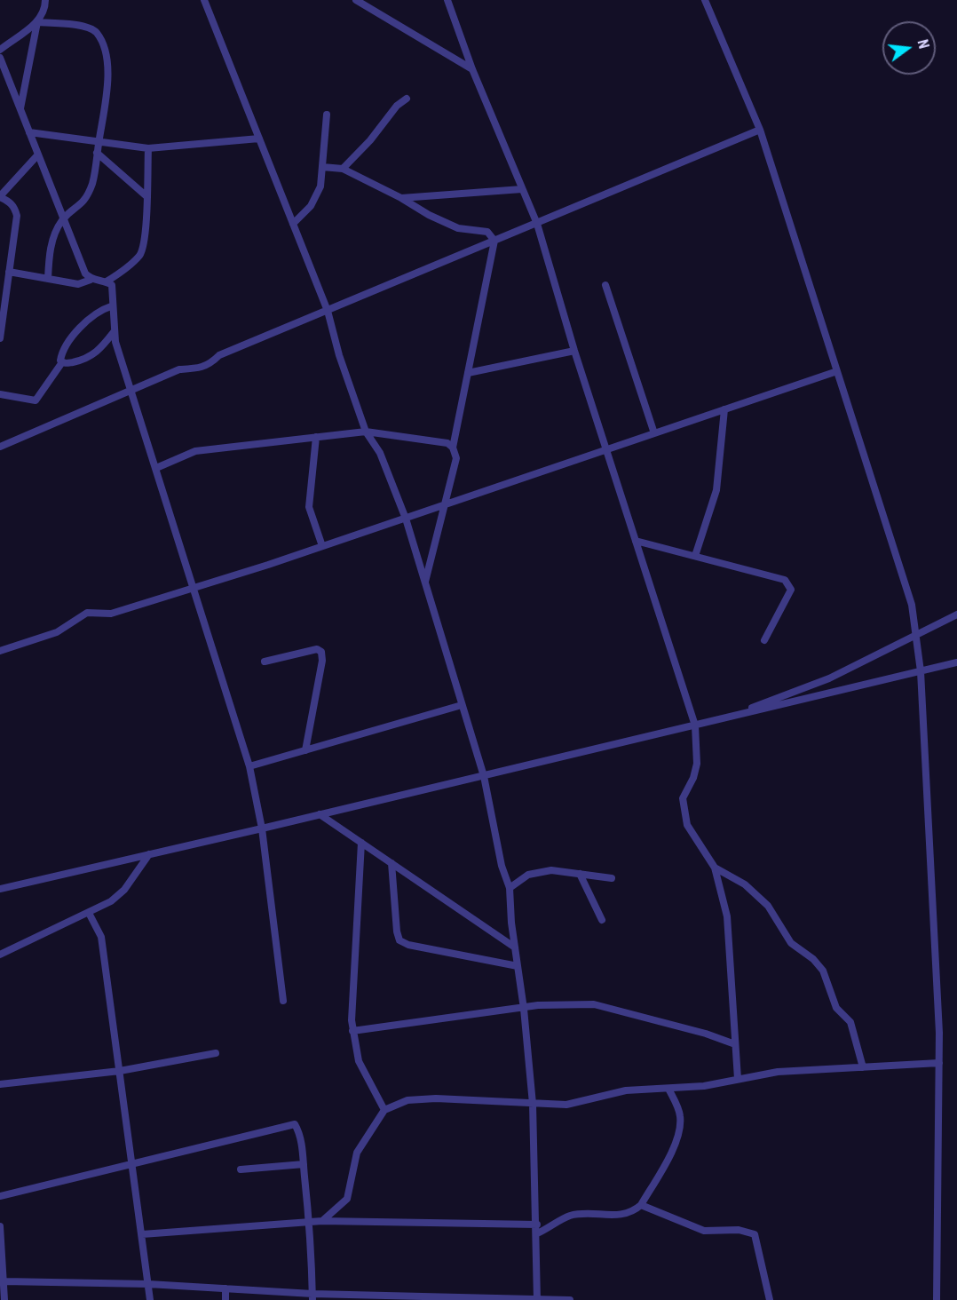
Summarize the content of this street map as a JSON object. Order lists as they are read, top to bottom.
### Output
{
  "north": "right"
}
